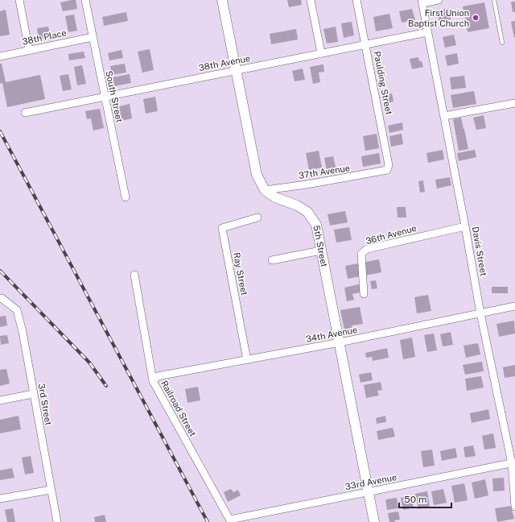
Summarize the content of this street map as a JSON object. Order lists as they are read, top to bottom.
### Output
{
  "streets": {
    "street": [
      "38th Place",
      "38th Avenue",
      "Paulding Street",
      "South Street",
      "37th Avenue",
      "36th Avenue",
      "5th Street",
      "Davis Street",
      "Ray Street",
      "34th Avenue",
      "3rd Street",
      "Railroad Street",
      "33rd Avenue"
    ]
  },
  "crossings": [
    ["38th Place", "South Street"],
    ["38th Avenue", "Paulding Street"],
    ["38th Avenue", "South Street"],
    ["38th Avenue", "Davis Street"],
    ["Paulding Street", "37th Avenue"],
    ["37th Avenue", "5th Street"],
    ["36th Avenue", "Davis Street"],
    ["5th Street", "34th Avenue"],
    ["5th Street", "33rd Avenue"],
    ["Davis Street", "34th Avenue"],
    ["Davis Street", "33rd Avenue"],
    ["Ray Street", "34th Avenue"],
    ["34th Avenue", "Railroad Street"],
    ["Railroad Street", "33rd Avenue"]
  ],
  "places": ["First Union Baptist Church"],
  "scale_bar": "50 m"
}
